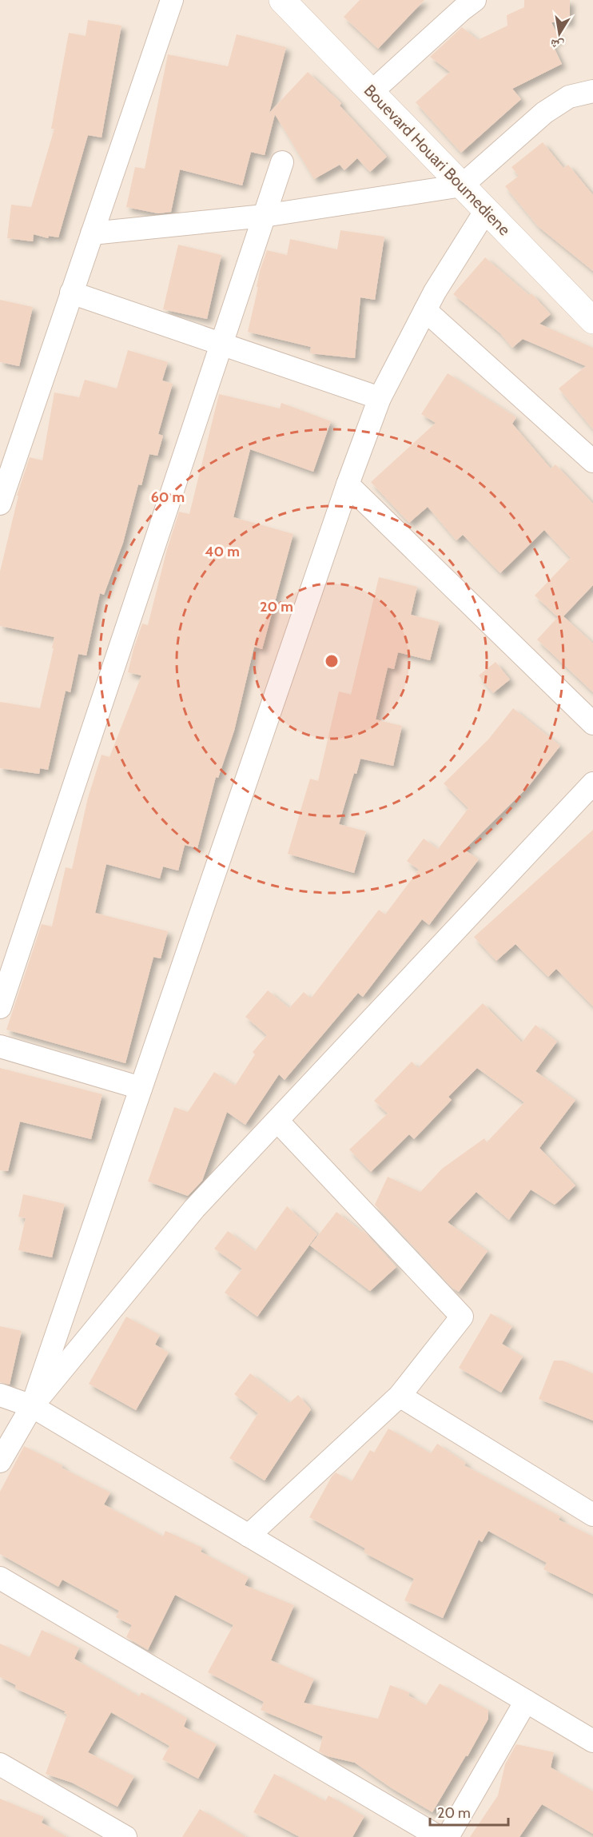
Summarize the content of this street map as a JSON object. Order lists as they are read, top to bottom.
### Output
{
  "streets": {
    "street": ["Bouevard Houari Boumediene"]
  },
  "scale_bar": "20 m",
  "north": "bottom",
  "rings": ["60 m", "40 m", "20 m"]
}
